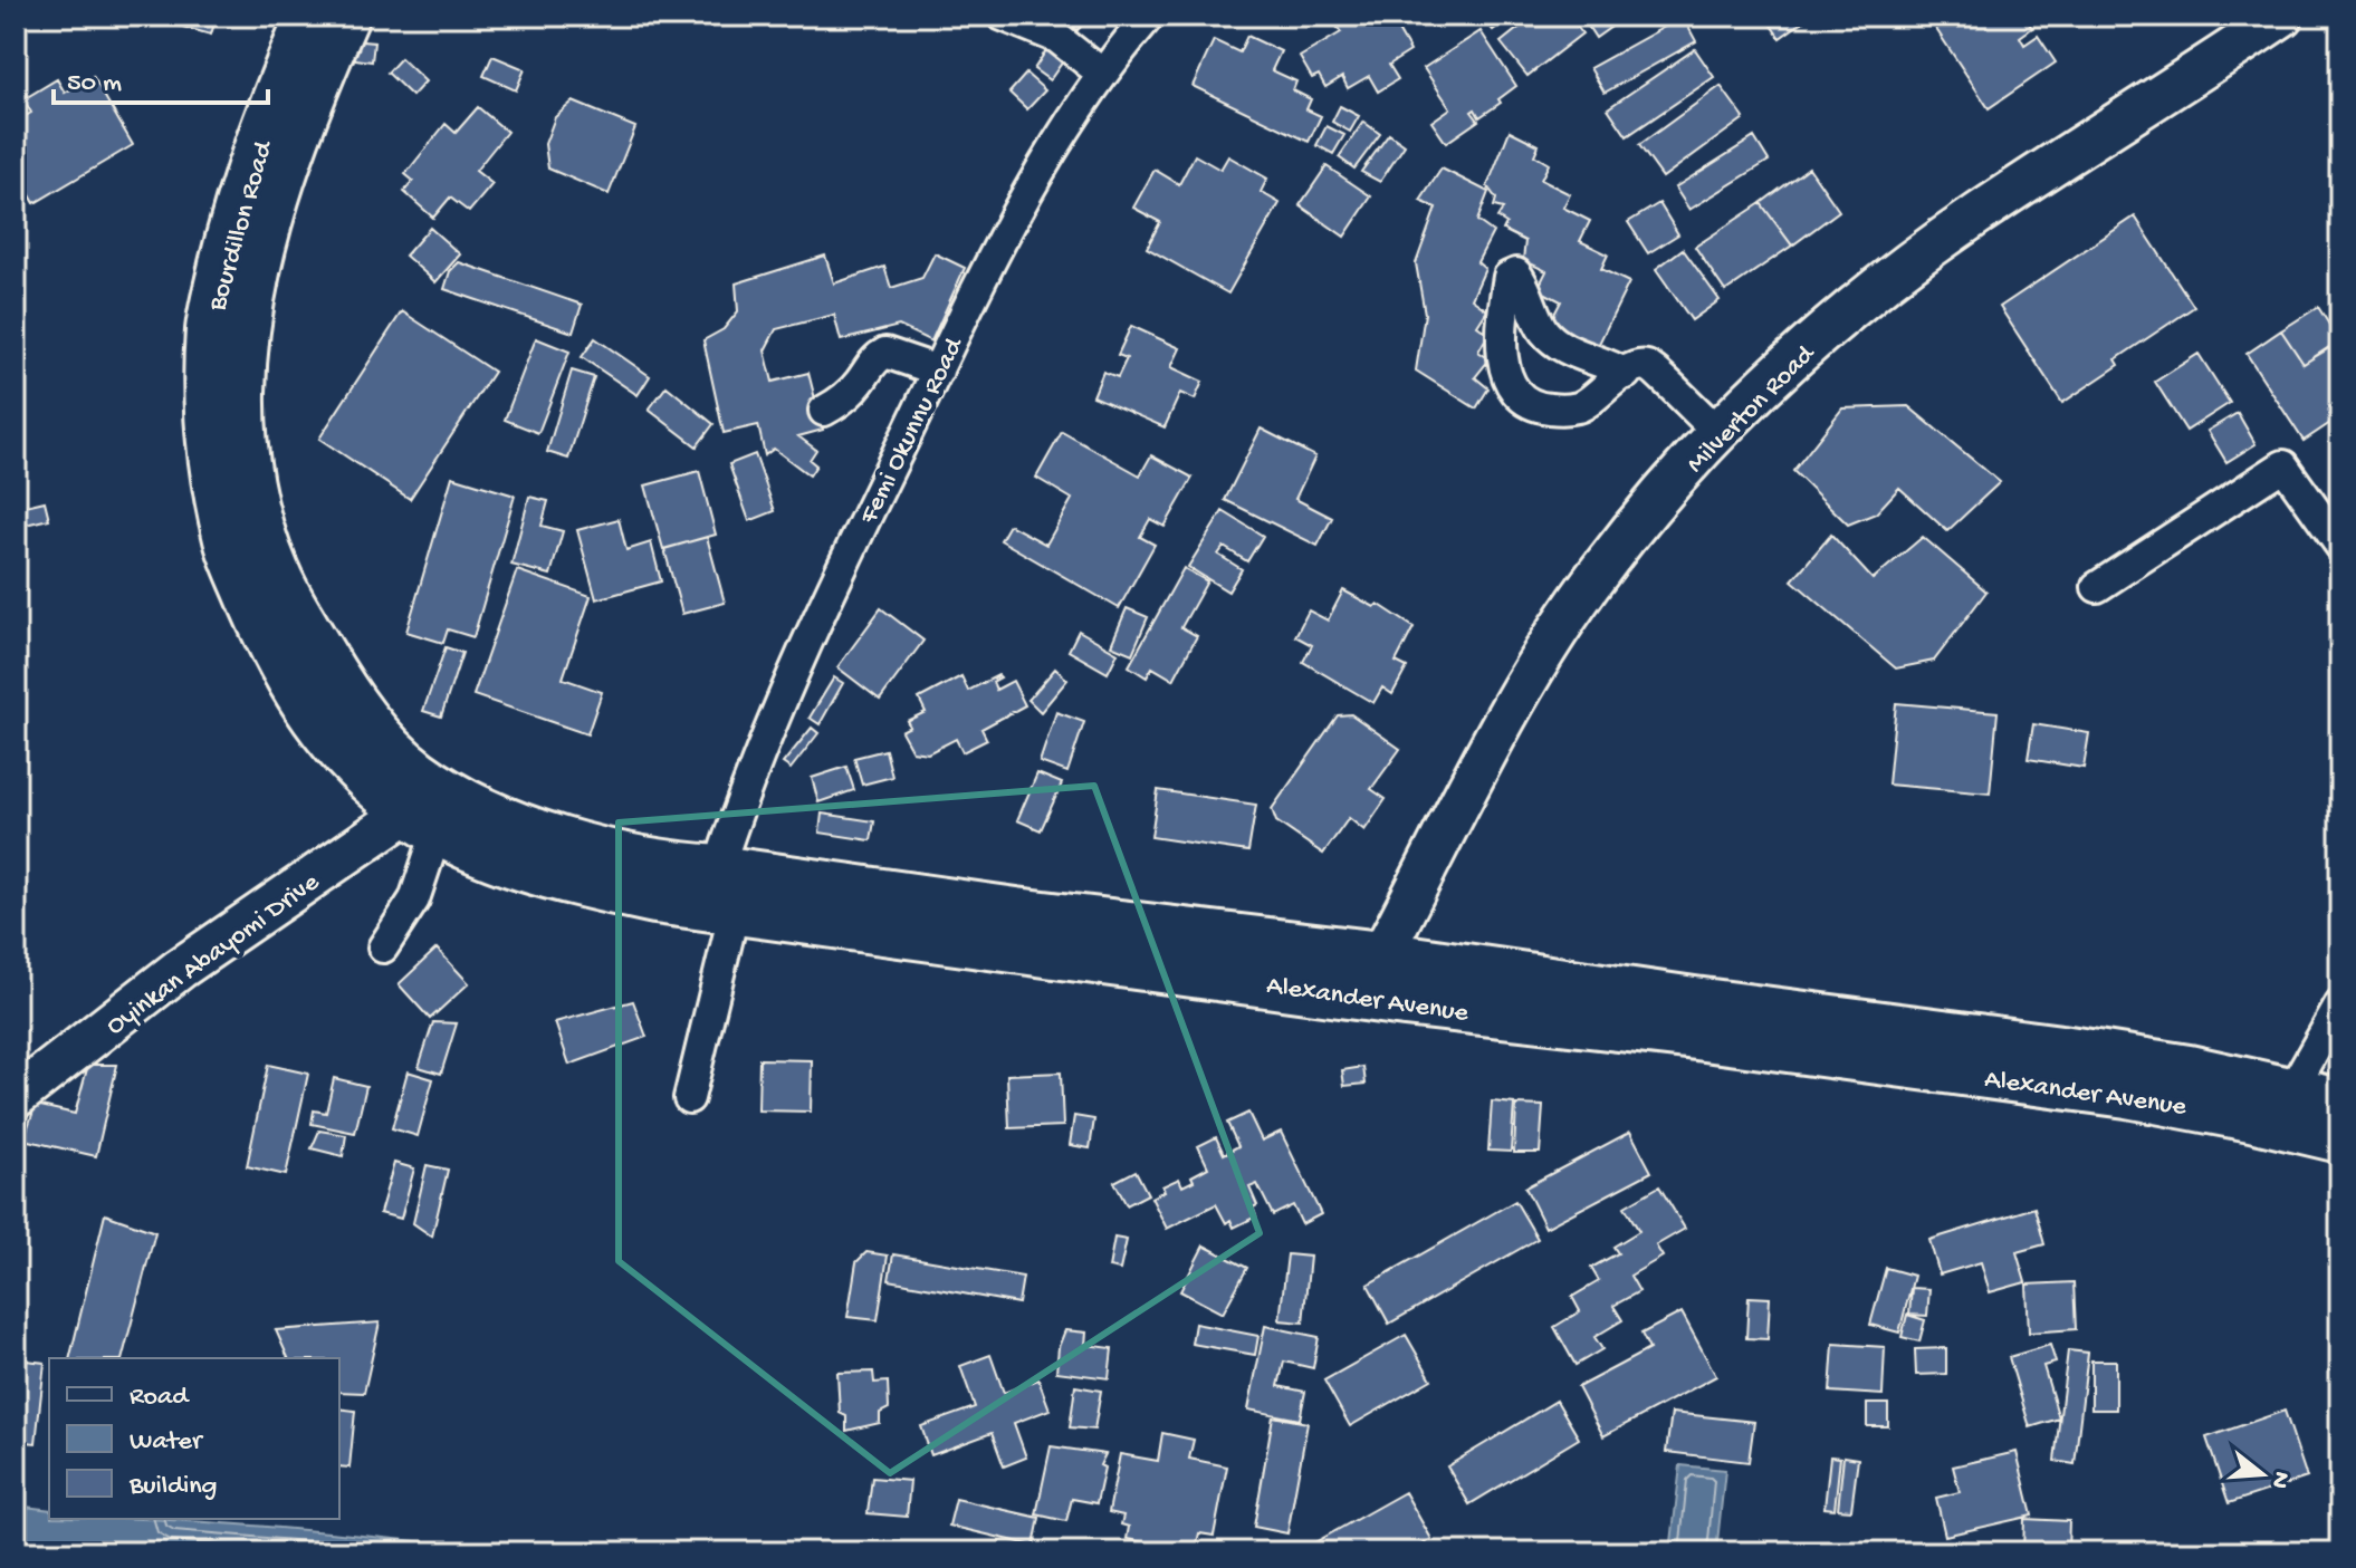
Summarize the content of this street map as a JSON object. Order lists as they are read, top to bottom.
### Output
{
  "streets": {
    "main road": ["Bourdillon Road", "Alexander Avenue"],
    "street": ["Milverton Road", "Femi Okunnu Road", "Oyinkan Abayomi Drive"]
  },
  "crossings": [
    ["Bourdillon Road", "Oyinkan Abayomi Drive"],
    ["Bourdillon Road", "Alexander Avenue"],
    ["Milverton Road", "Alexander Avenue"],
    ["Femi Okunnu Road", "Alexander Avenue"],
    ["Oyinkan Abayomi Drive", "Alexander Avenue"]
  ],
  "legend": ["Road", "Water", "Building"],
  "scale_bar": "50 m",
  "north": "right"
}
